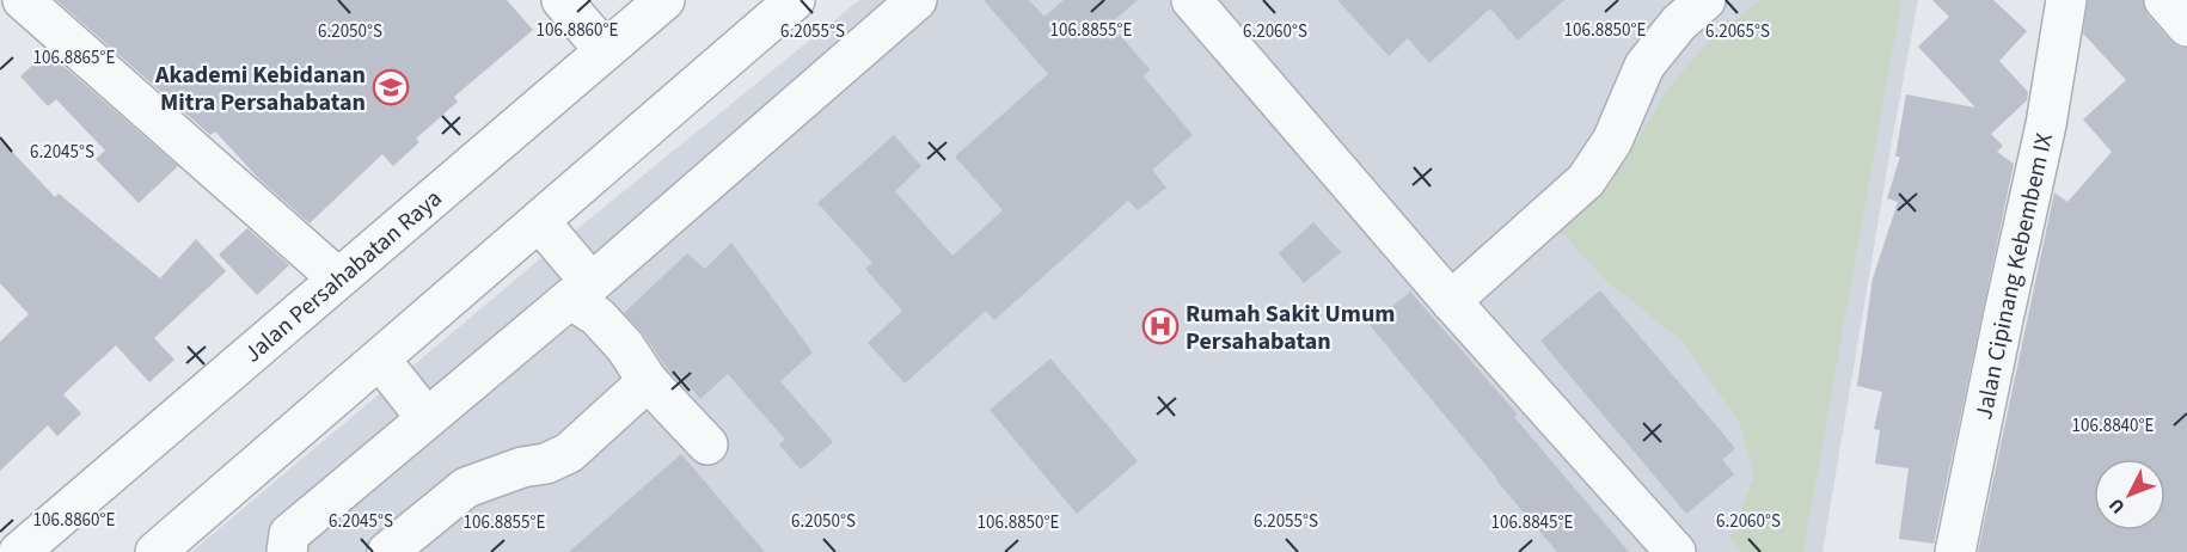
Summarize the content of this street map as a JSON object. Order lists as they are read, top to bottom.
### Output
{
  "streets": {
    "street": ["Jalan Persahabatan Raya", "Jalan Cipinang Kebembem IX"]
  },
  "places": {
    "school or university": ["Akademi Kebidanan Mitra Persahabatan"],
    "hospital": ["Rumah Sakit Umum Persahabatan"]
  },
  "north": "bottom left",
  "coordinates": [
    "106.8860°E",
    "106.8855°E",
    "106.8850°E",
    "6.2050°S",
    "6.2060°S",
    "6.2065°S",
    "6.2055°S",
    "106.8865°E",
    "6.2045°S",
    "106.8840°E",
    "106.8845°E"
  ]
}
